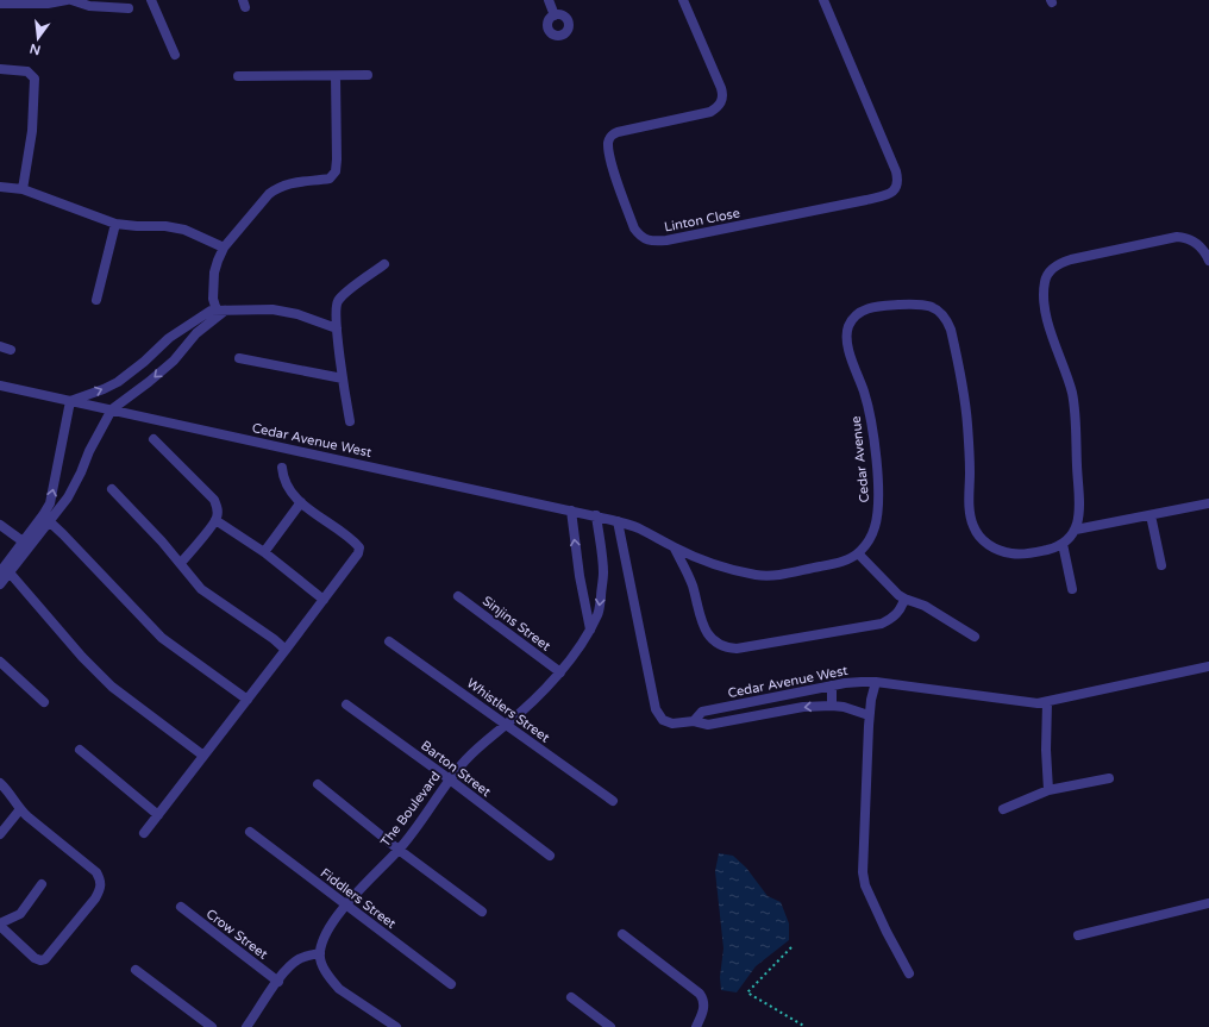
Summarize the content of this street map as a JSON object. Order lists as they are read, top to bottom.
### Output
{
  "streets": {
    "street": [
      "Linton Close",
      "Cedar Avenue West",
      "Cedar Avenue",
      "Sinjins Street",
      "Whistlers Street",
      "Barton Street",
      "The Boulevard",
      "Fiddlers Street",
      "Crow Street"
    ]
  },
  "crossings": [
    ["Cedar Avenue West", "The Boulevard"],
    ["Sinjins Street", "The Boulevard"],
    ["Whistlers Street", "The Boulevard"],
    ["Barton Street", "The Boulevard"],
    ["The Boulevard", "Fiddlers Street"]
  ],
  "north": "bottom"
}
